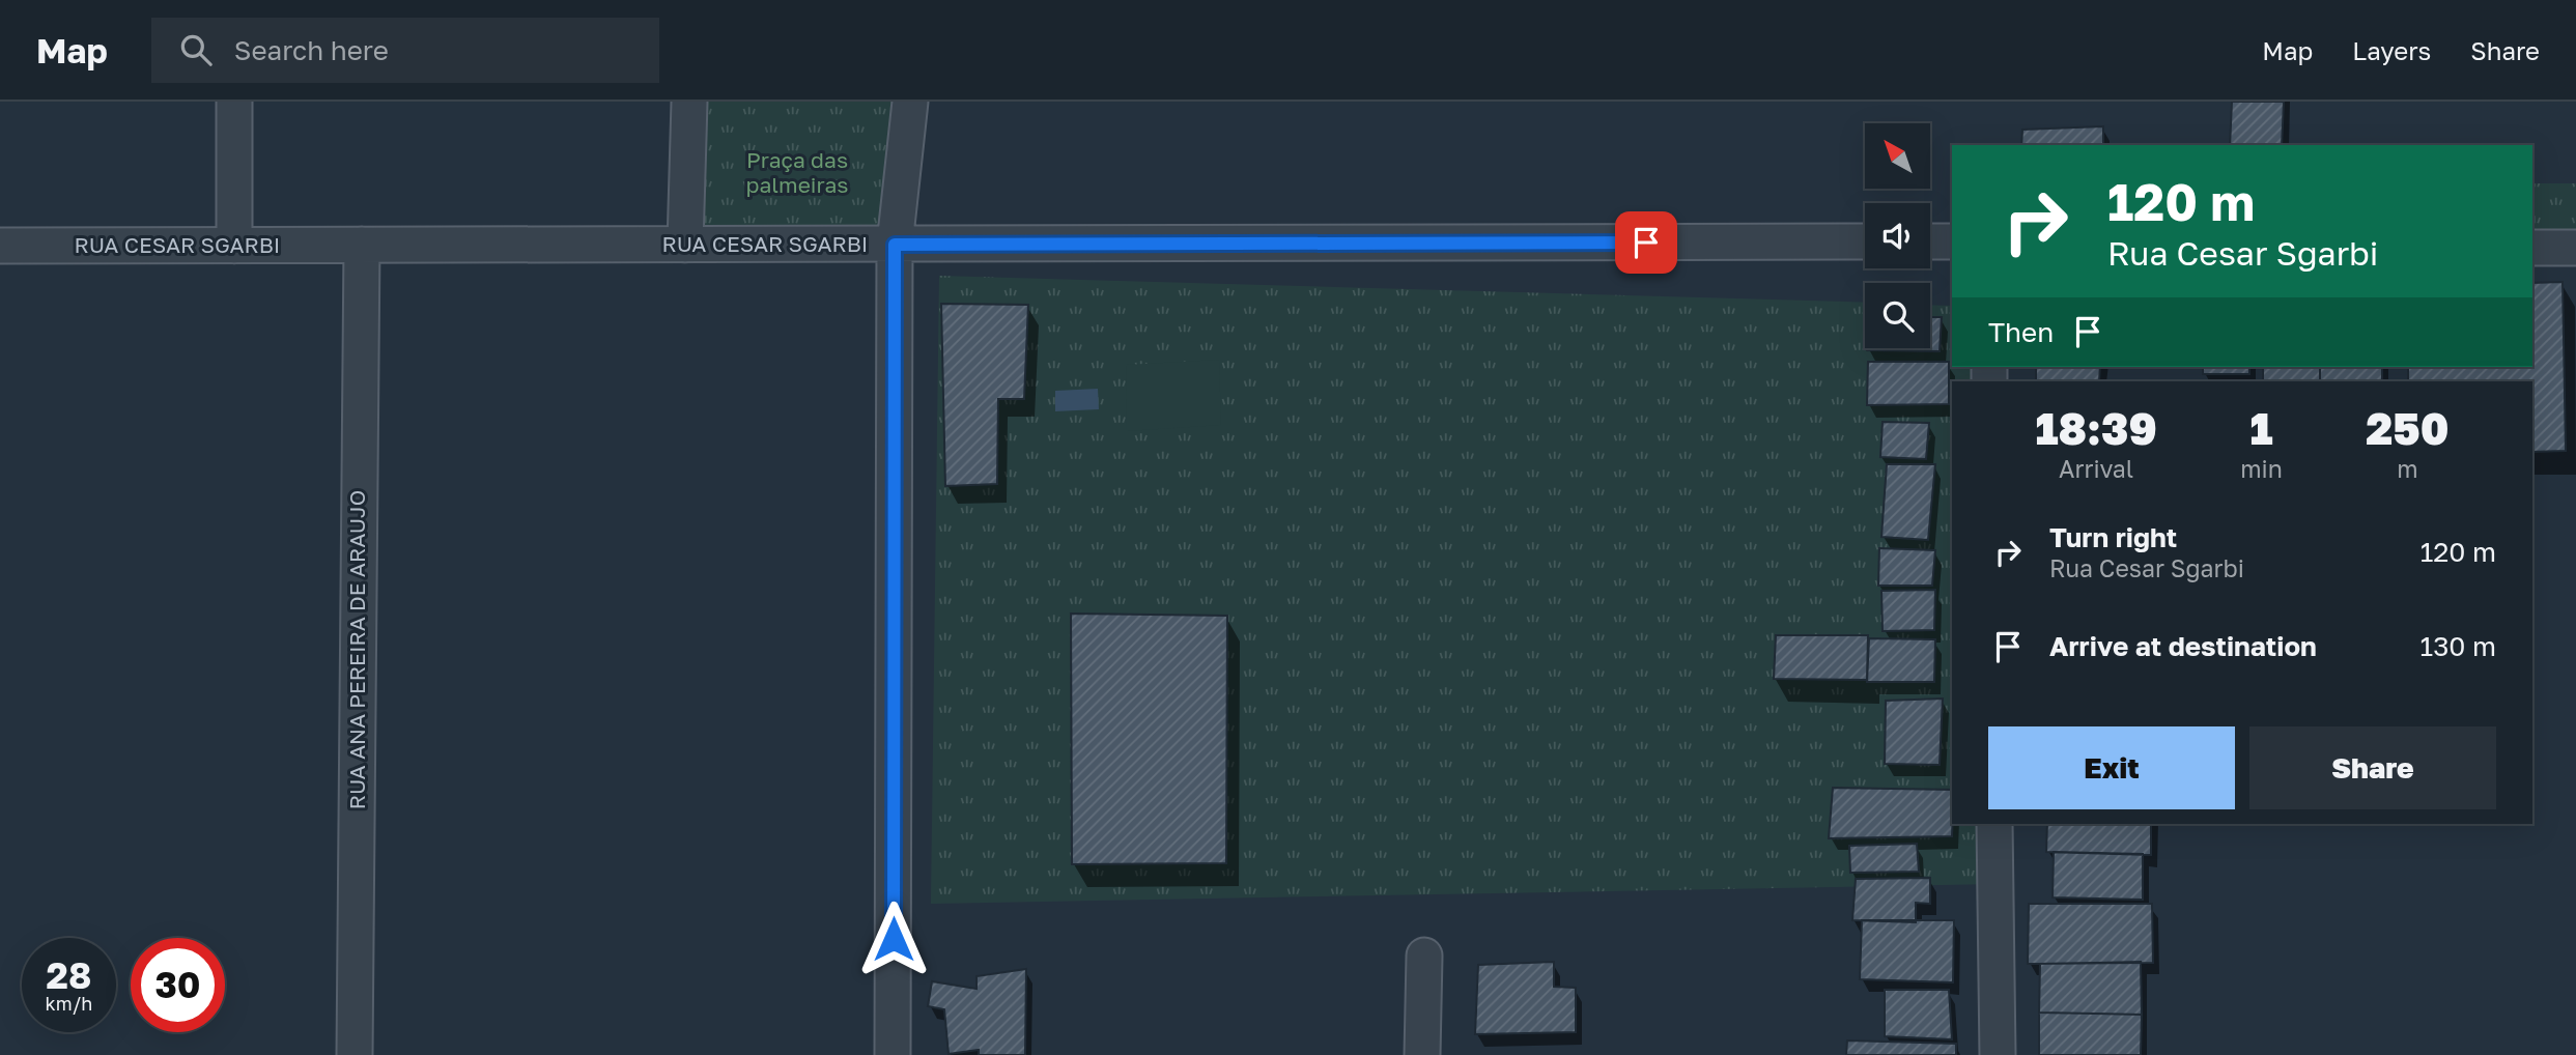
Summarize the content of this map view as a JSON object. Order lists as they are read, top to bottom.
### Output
{
  "streets": {
    "street": ["RUA CESAR SGARBI", "RUA ANA PEREIRA DE ARAUJO"]
  },
  "crossings": [
    ["RUA CESAR SGARBI", "RUA ANA PEREIRA DE ARAUJO"]
  ],
  "parks": ["Praça das palmeiras"],
  "north": "top left",
  "page": {
    "header": "Map",
    "search": "Search here",
    "nav": ["Map", "Layers", "Share"],
    "turn": ["120 m", "Rua Cesar Sgarbi"],
    "then": "Then",
    "eta": [
      "18:39",
      "Arrival",
      "1",
      "min",
      "250",
      "m"
    ],
    "list": [
      {
        "name": "Turn right",
        "note": "Rua Cesar Sgarbi",
        "value": "120 m"
      },
      {
        "name": "Arrive at destination",
        "value": "130 m"
      }
    ],
    "buttons": ["Exit", "Share"],
    "speed": "28 km/h",
    "limit": "30"
  }
}
